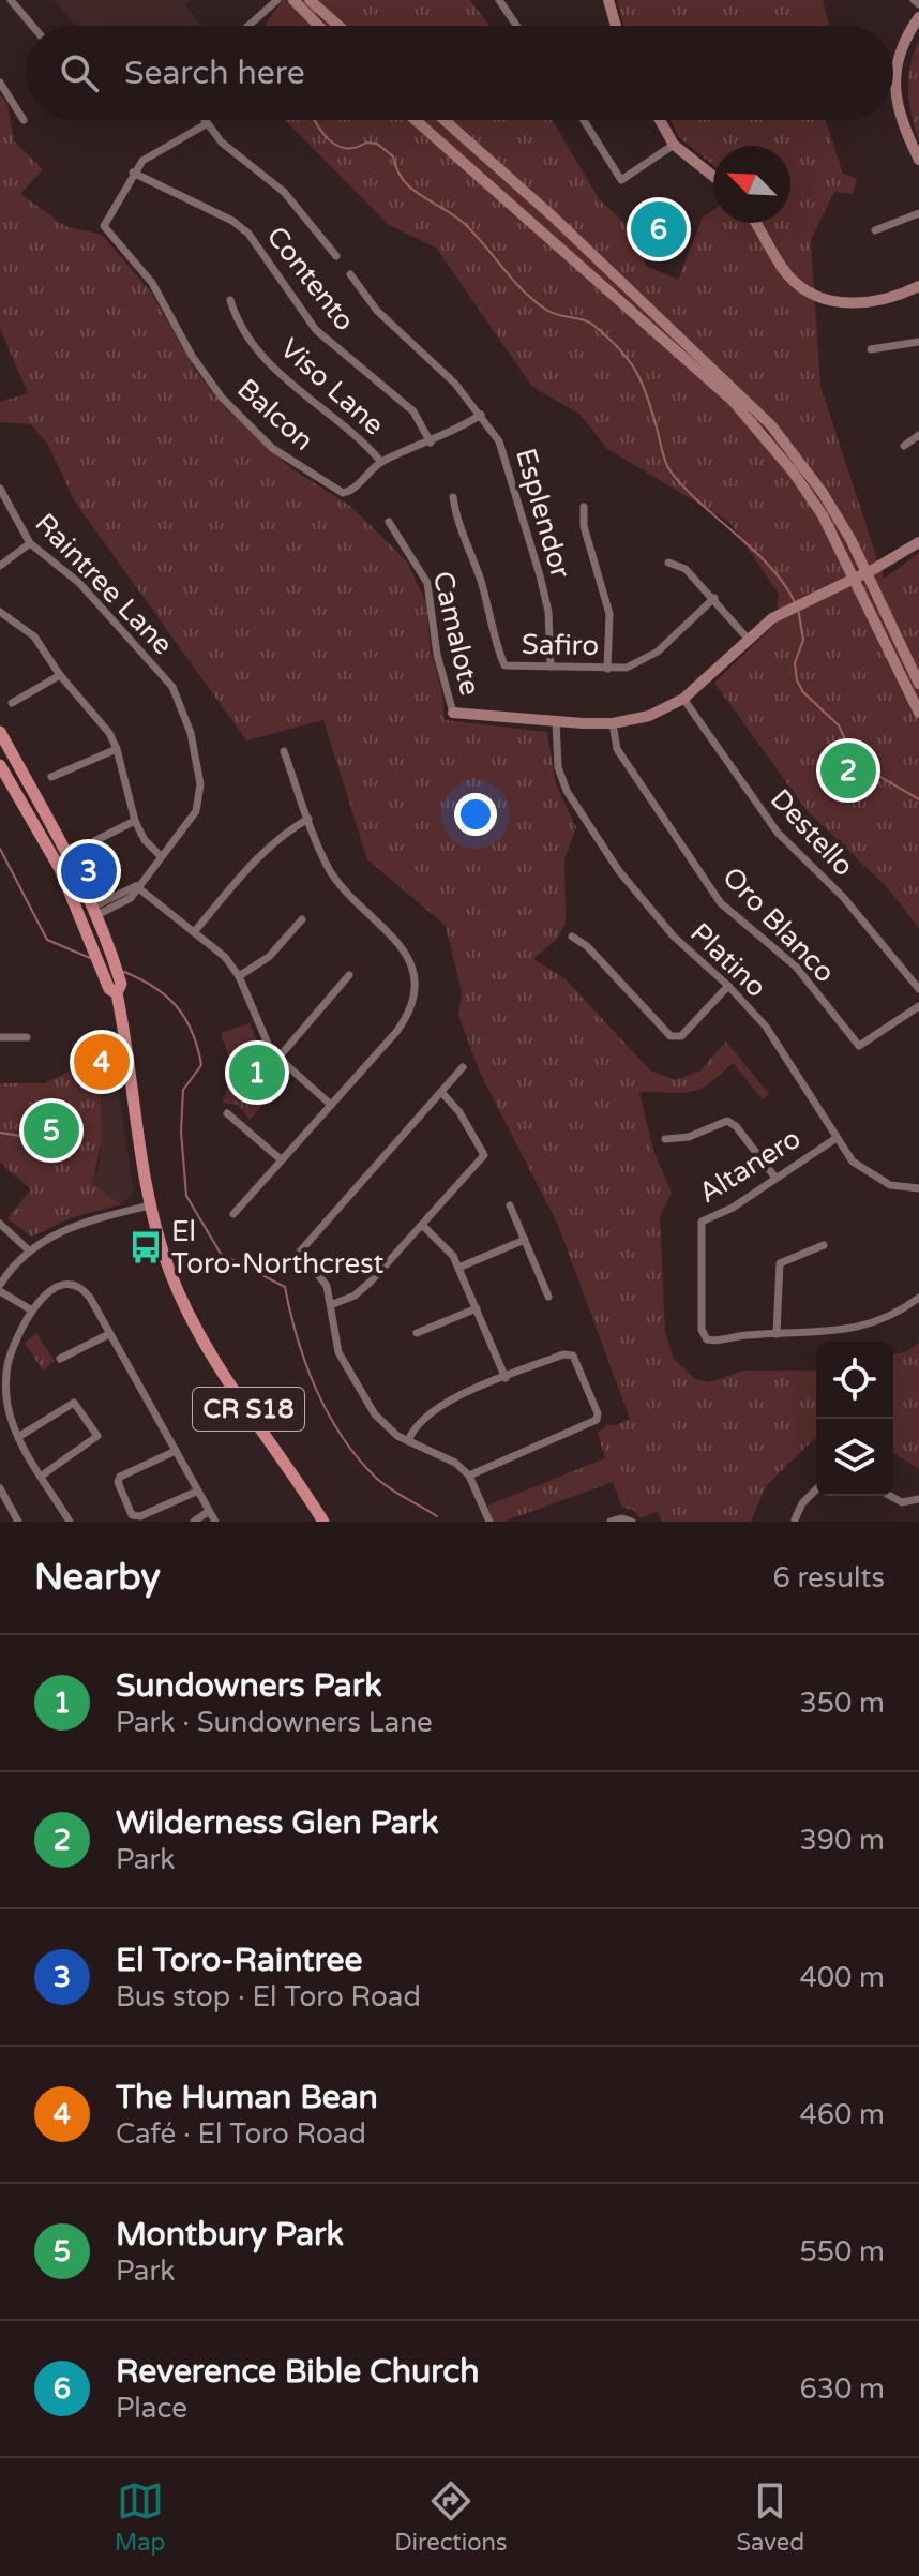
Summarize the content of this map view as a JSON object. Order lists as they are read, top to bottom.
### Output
{
  "streets": {
    "main road": ["CR S18"],
    "street": [
      "Contento",
      "Viso Lane",
      "Balcon",
      "Esplendor",
      "Raintree Lane",
      "Camalote",
      "Safiro",
      "Destello",
      "Oro Blanco",
      "Platino",
      "Altanero"
    ]
  },
  "crossings": [
    ["Contento", "Balcon"],
    ["Viso Lane", "Balcon"],
    ["Balcon", "Esplendor"],
    ["Esplendor", "Safiro"],
    ["Raintree Lane", "CR S18"],
    ["Platino", "Altanero"]
  ],
  "places": {
    "bus stop": ["El Toro-Northcrest"]
  },
  "north": "top left",
  "page": {
    "search": "Search here",
    "pins": [
      "6",
      "2",
      "3",
      "4",
      "1",
      "5"
    ],
    "heading": ["Nearby", "6 results"],
    "list": [
      {
        "mark": "1",
        "name": "Sundowners Park",
        "note": "Park · Sundowners Lane",
        "value": "350 m"
      },
      {
        "mark": "2",
        "name": "Wilderness Glen Park",
        "note": "Park",
        "value": "390 m"
      },
      {
        "mark": "3",
        "name": "El Toro-Raintree",
        "note": "Bus stop · El Toro Road",
        "value": "400 m"
      },
      {
        "mark": "4",
        "name": "The Human Bean",
        "note": "Café · El Toro Road",
        "value": "460 m"
      },
      {
        "mark": "5",
        "name": "Montbury Park",
        "note": "Park",
        "value": "550 m"
      },
      {
        "mark": "6",
        "name": "Reverence Bible Church",
        "note": "Place",
        "value": "630 m"
      }
    ],
    "nav": ["Map", "Directions", "Saved"]
  }
}
